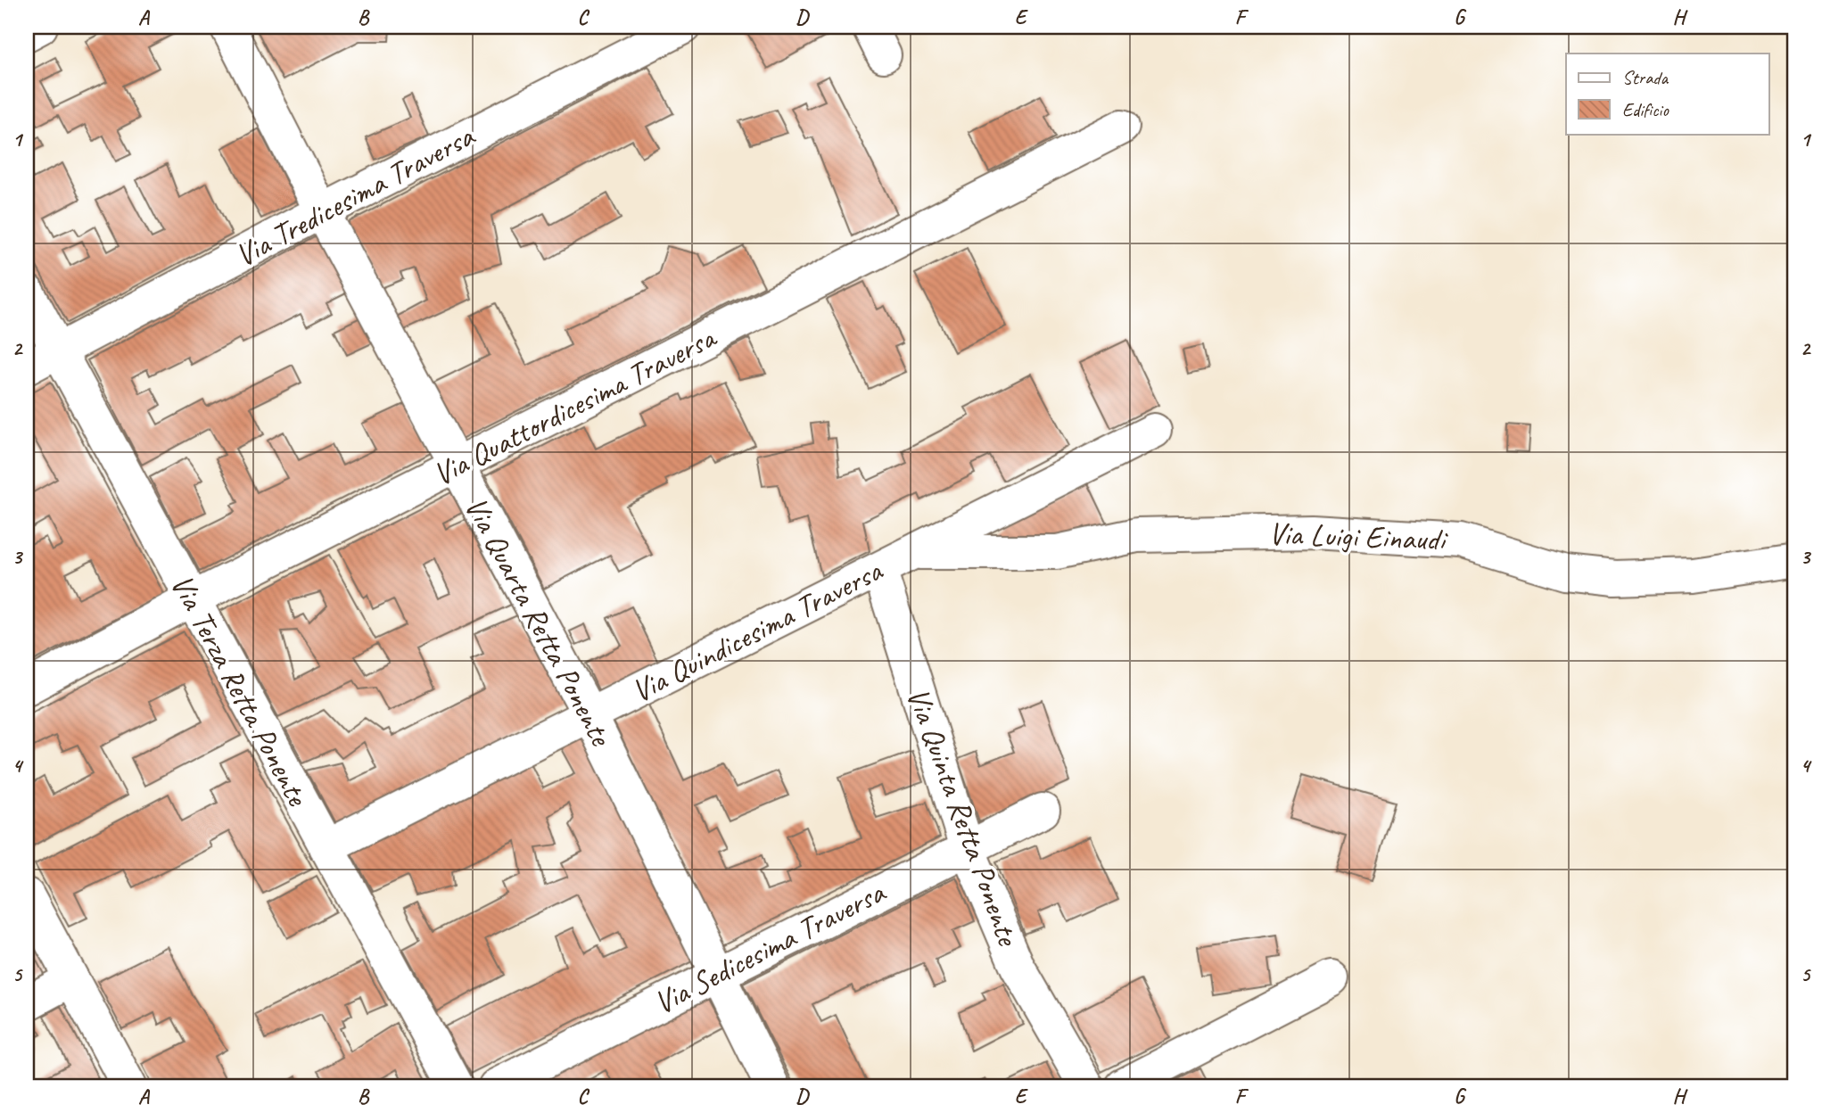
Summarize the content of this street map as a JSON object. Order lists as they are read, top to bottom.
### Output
{
  "streets": {
    "street": [
      "Via Tredicesima Traversa",
      "Via Quattordicesima Traversa",
      "Via Luigi Einaudi",
      "Via Quarta Retta Ponente",
      "Via Quindicesima Traversa",
      "Via Terza Retta Ponente",
      "Via Quinta Retta Ponente",
      "Via Sedicesima Traversa"
    ]
  },
  "crossings": [
    ["Via Tredicesima Traversa", "Via Quarta Retta Ponente"],
    ["Via Tredicesima Traversa", "Via Terza Retta Ponente"],
    ["Via Quattordicesima Traversa", "Via Quarta Retta Ponente"],
    ["Via Quattordicesima Traversa", "Via Terza Retta Ponente"],
    ["Via Luigi Einaudi", "Via Quindicesima Traversa"],
    ["Via Quarta Retta Ponente", "Via Quindicesima Traversa"],
    ["Via Quarta Retta Ponente", "Via Sedicesima Traversa"],
    ["Via Quindicesima Traversa", "Via Terza Retta Ponente"],
    ["Via Quindicesima Traversa", "Via Quinta Retta Ponente"],
    ["Via Quinta Retta Ponente", "Via Sedicesima Traversa"]
  ],
  "legend": ["Strada", "Edificio"],
  "grid": {
    "columns": [
      "A",
      "B",
      "C",
      "D",
      "E",
      "F",
      "G",
      "H"
    ],
    "rows": [
      "1",
      "2",
      "3",
      "4",
      "5"
    ]
  }
}
